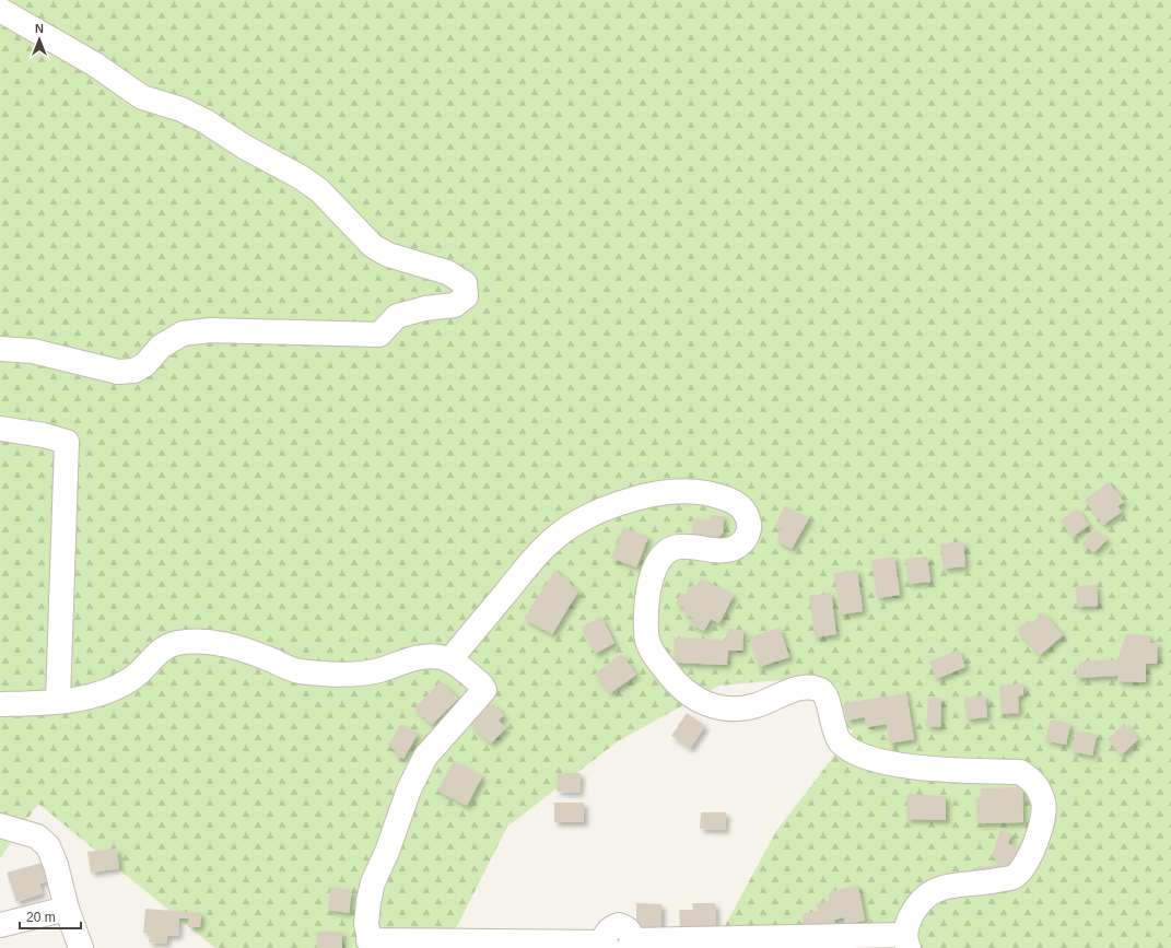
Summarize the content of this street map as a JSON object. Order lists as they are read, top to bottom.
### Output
{
  "scale_bar": "20 m",
  "north": "top"
}
